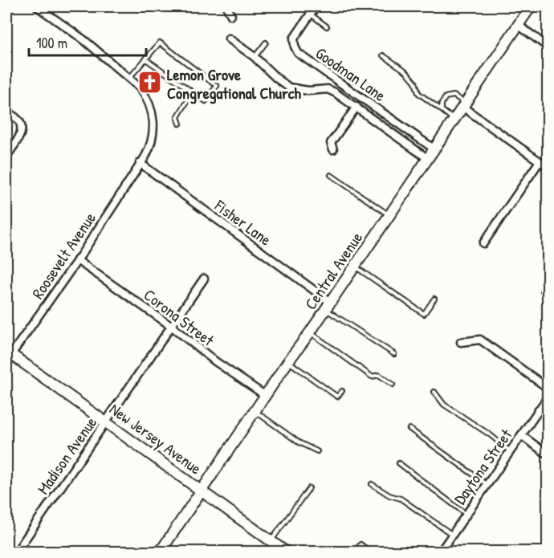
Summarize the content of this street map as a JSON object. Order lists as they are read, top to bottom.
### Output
{
  "streets": {
    "street": [
      "Goodman Lane",
      "Fisher Lane",
      "Roosevelt Avenue",
      "Central Avenue",
      "Corona Street",
      "New Jersey Avenue",
      "Madison Avenue",
      "Daytona Street"
    ]
  },
  "crossings": [
    ["Goodman Lane", "Central Avenue"],
    ["Fisher Lane", "Roosevelt Avenue"],
    ["Fisher Lane", "Central Avenue"],
    ["Roosevelt Avenue", "Corona Street"],
    ["Roosevelt Avenue", "New Jersey Avenue"],
    ["Central Avenue", "Corona Street"],
    ["Central Avenue", "New Jersey Avenue"],
    ["Corona Street", "Madison Avenue"],
    ["New Jersey Avenue", "Madison Avenue"]
  ],
  "places": {
    "church": ["Lemon Grove Congregational Church"]
  },
  "scale_bar": "100 m"
}
